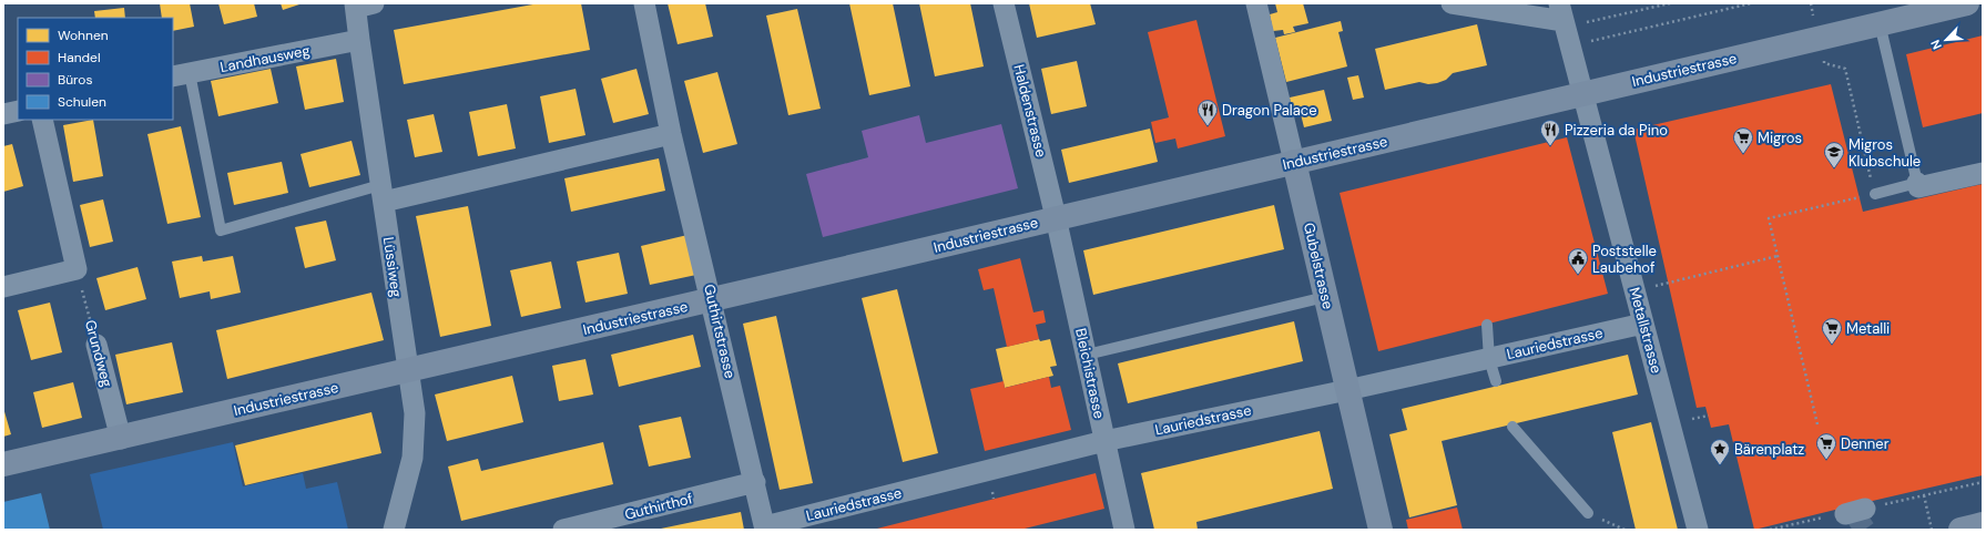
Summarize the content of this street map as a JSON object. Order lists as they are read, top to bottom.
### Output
{
  "streets": {
    "street": [
      "Landhausweg",
      "Industriestrasse",
      "Haldenstrasse",
      "Gubelstrasse",
      "Lüssiweg",
      "Metallstrasse",
      "Guthirtstrasse",
      "Lauriedstrasse",
      "Grundweg",
      "Bleichistrasse",
      "Guthirthof"
    ]
  },
  "crossings": [
    ["Landhausweg", "Lüssiweg"],
    ["Industriestrasse", "Haldenstrasse"],
    ["Industriestrasse", "Gubelstrasse"],
    ["Industriestrasse", "Lüssiweg"],
    ["Industriestrasse", "Metallstrasse"],
    ["Industriestrasse", "Guthirtstrasse"],
    ["Industriestrasse", "Grundweg"],
    ["Industriestrasse", "Bleichistrasse"],
    ["Haldenstrasse", "Bleichistrasse"],
    ["Gubelstrasse", "Lauriedstrasse"],
    ["Metallstrasse", "Lauriedstrasse"],
    ["Guthirtstrasse", "Lauriedstrasse"],
    ["Guthirtstrasse", "Guthirthof"],
    ["Lauriedstrasse", "Bleichistrasse"]
  ],
  "places": {
    "restaurant": ["Dragon Palace", "Pizzeria da Pino"],
    "supermarket": ["Migros", "Metalli", "Denner"],
    "school or university": ["Migros Klubschule"],
    "public building": ["Poststelle Laubehof"],
    "place": ["Bärenplatz"]
  },
  "legend": [
    "Wohnen",
    "Handel",
    "Büros",
    "Schulen"
  ],
  "north": "bottom left"
}
